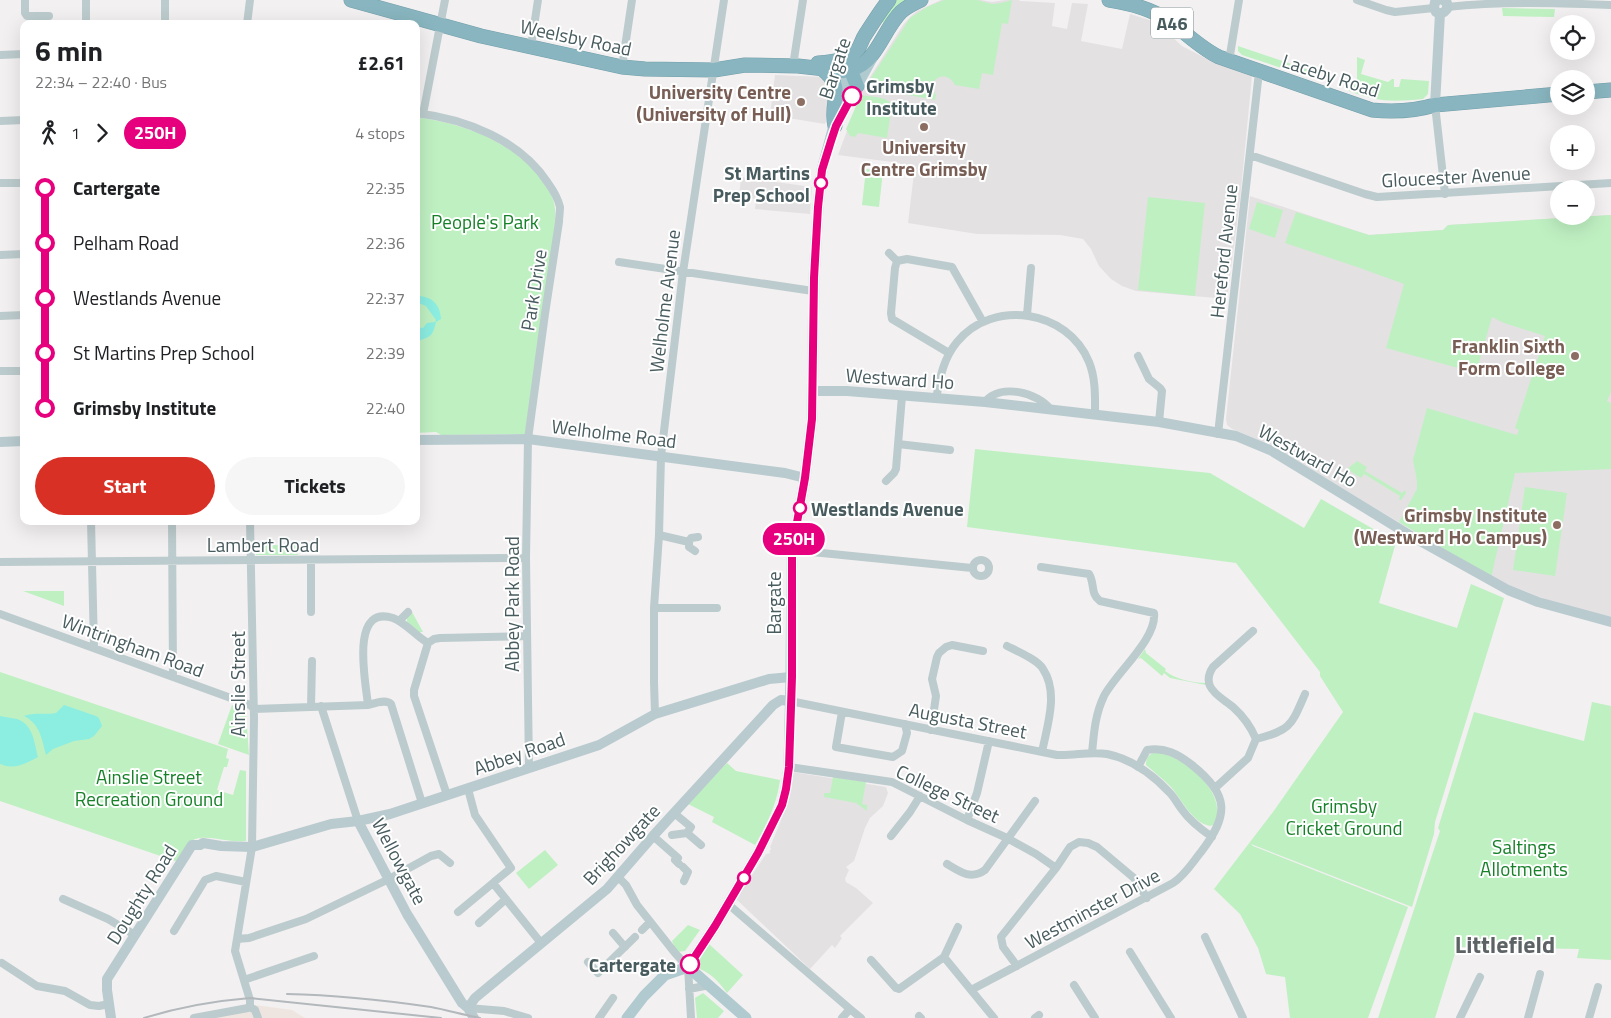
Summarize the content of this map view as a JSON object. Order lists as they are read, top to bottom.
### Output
{
  "streets": {
    "highway": [
      "A46",
      "Weelsby Road",
      "Bargate",
      "Laceby Road"
    ],
    "street": [
      "Gloucester Avenue",
      "Hereford Avenue",
      "Park Drive",
      "Welholme Avenue",
      "Westward Ho",
      "Welholme Road",
      "Lambert Road",
      "Abbey Park Road",
      "Wintringham Road",
      "Ainslie Street",
      "Augusta Street",
      "Abbey Road",
      "College Street",
      "Brighowgate",
      "Wellowgate",
      "Doughty Road",
      "Westminster Drive"
    ]
  },
  "crossings": [
    ["Weelsby Road", "Bargate"],
    ["Weelsby Road", "Welholme Avenue"],
    ["Bargate", "Westward Ho"],
    ["Bargate", "Welholme Road"],
    ["Bargate", "Augusta Street"],
    ["Bargate", "Abbey Road"],
    ["Bargate", "College Street"],
    ["Bargate", "Brighowgate"],
    ["Laceby Road", "Hereford Avenue"],
    ["Gloucester Avenue", "Hereford Avenue"],
    ["Hereford Avenue", "Westward Ho"],
    ["Park Drive", "Welholme Road"],
    ["Park Drive", "Abbey Park Road"],
    ["Welholme Avenue", "Welholme Road"],
    ["Welholme Avenue", "Abbey Road"],
    ["Welholme Road", "Abbey Park Road"],
    ["Lambert Road", "Abbey Park Road"],
    ["Lambert Road", "Ainslie Street"],
    ["Abbey Park Road", "Abbey Road"],
    ["Wintringham Road", "Ainslie Street"],
    ["Ainslie Street", "Abbey Road"],
    ["Ainslie Street", "Doughty Road"],
    ["Augusta Street", "Brighowgate"],
    ["Augusta Street", "Westminster Drive"],
    ["Abbey Road", "Wellowgate"],
    ["Abbey Road", "Doughty Road"],
    ["Brighowgate", "Wellowgate"]
  ],
  "districts": ["Littlefield"],
  "parks": [
    "People's Park",
    "Ainslie Street Recreation Ground",
    "Grimsby Cricket Ground",
    "Saltings Allotments"
  ],
  "places": [
    "Grimsby Institute",
    "University Centre (University of Hull)",
    "University Centre Grimsby",
    "St Martins Prep School",
    "Franklin Sixth Form College",
    "Westlands Avenue",
    "Grimsby Institute (Westward Ho Campus)",
    "Cartergate"
  ],
  "lines": ["bus line 250H"],
  "page": {
    "on_map": "250H",
    "map_buttons": ["+", "−"],
    "heading": ["6 min", "22:34 – 22:40 · Bus", "£2.61"],
    "legs": ["1", "250H", "4 stops"],
    "list": [
      {
        "name": "Cartergate",
        "value": "22:35"
      },
      {
        "name": "Pelham Road",
        "value": "22:36"
      },
      {
        "name": "Westlands Avenue",
        "value": "22:37"
      },
      {
        "name": "St Martins Prep School",
        "value": "22:39"
      },
      {
        "name": "Grimsby Institute",
        "value": "22:40"
      }
    ],
    "buttons": ["Start", "Tickets"]
  }
}
